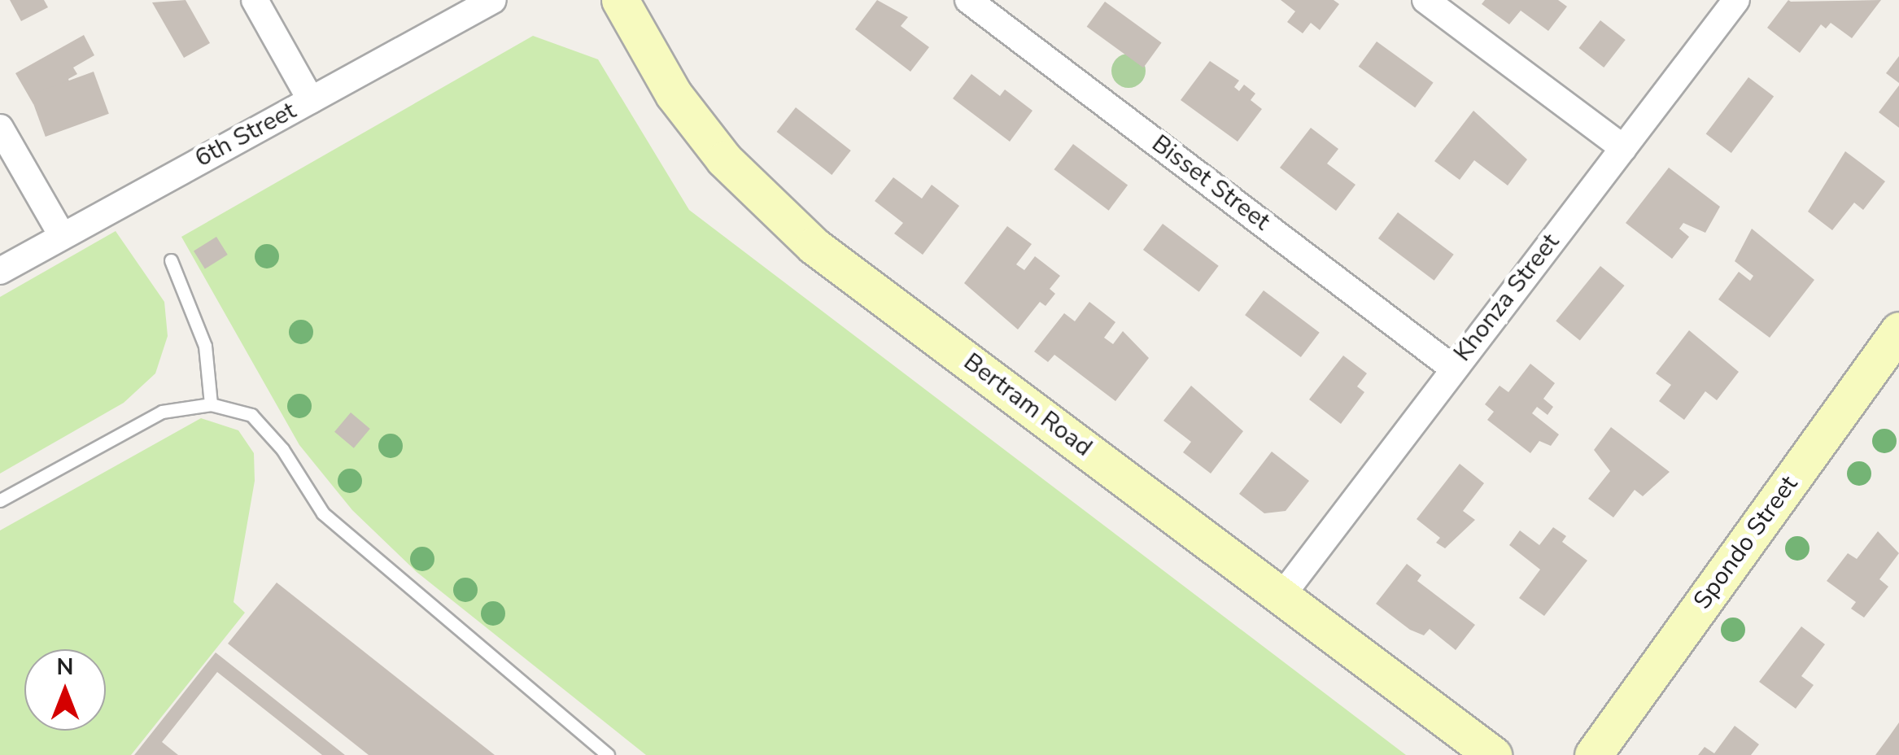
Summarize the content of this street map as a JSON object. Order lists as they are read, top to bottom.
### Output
{
  "streets": {
    "street": [
      "6th Street",
      "Bisset Street",
      "Khonza Street",
      "Bertram Road",
      "Spondo Street"
    ]
  },
  "crossings": [
    ["Bisset Street", "Khonza Street"],
    ["Khonza Street", "Bertram Road"]
  ],
  "north": "top"
}
